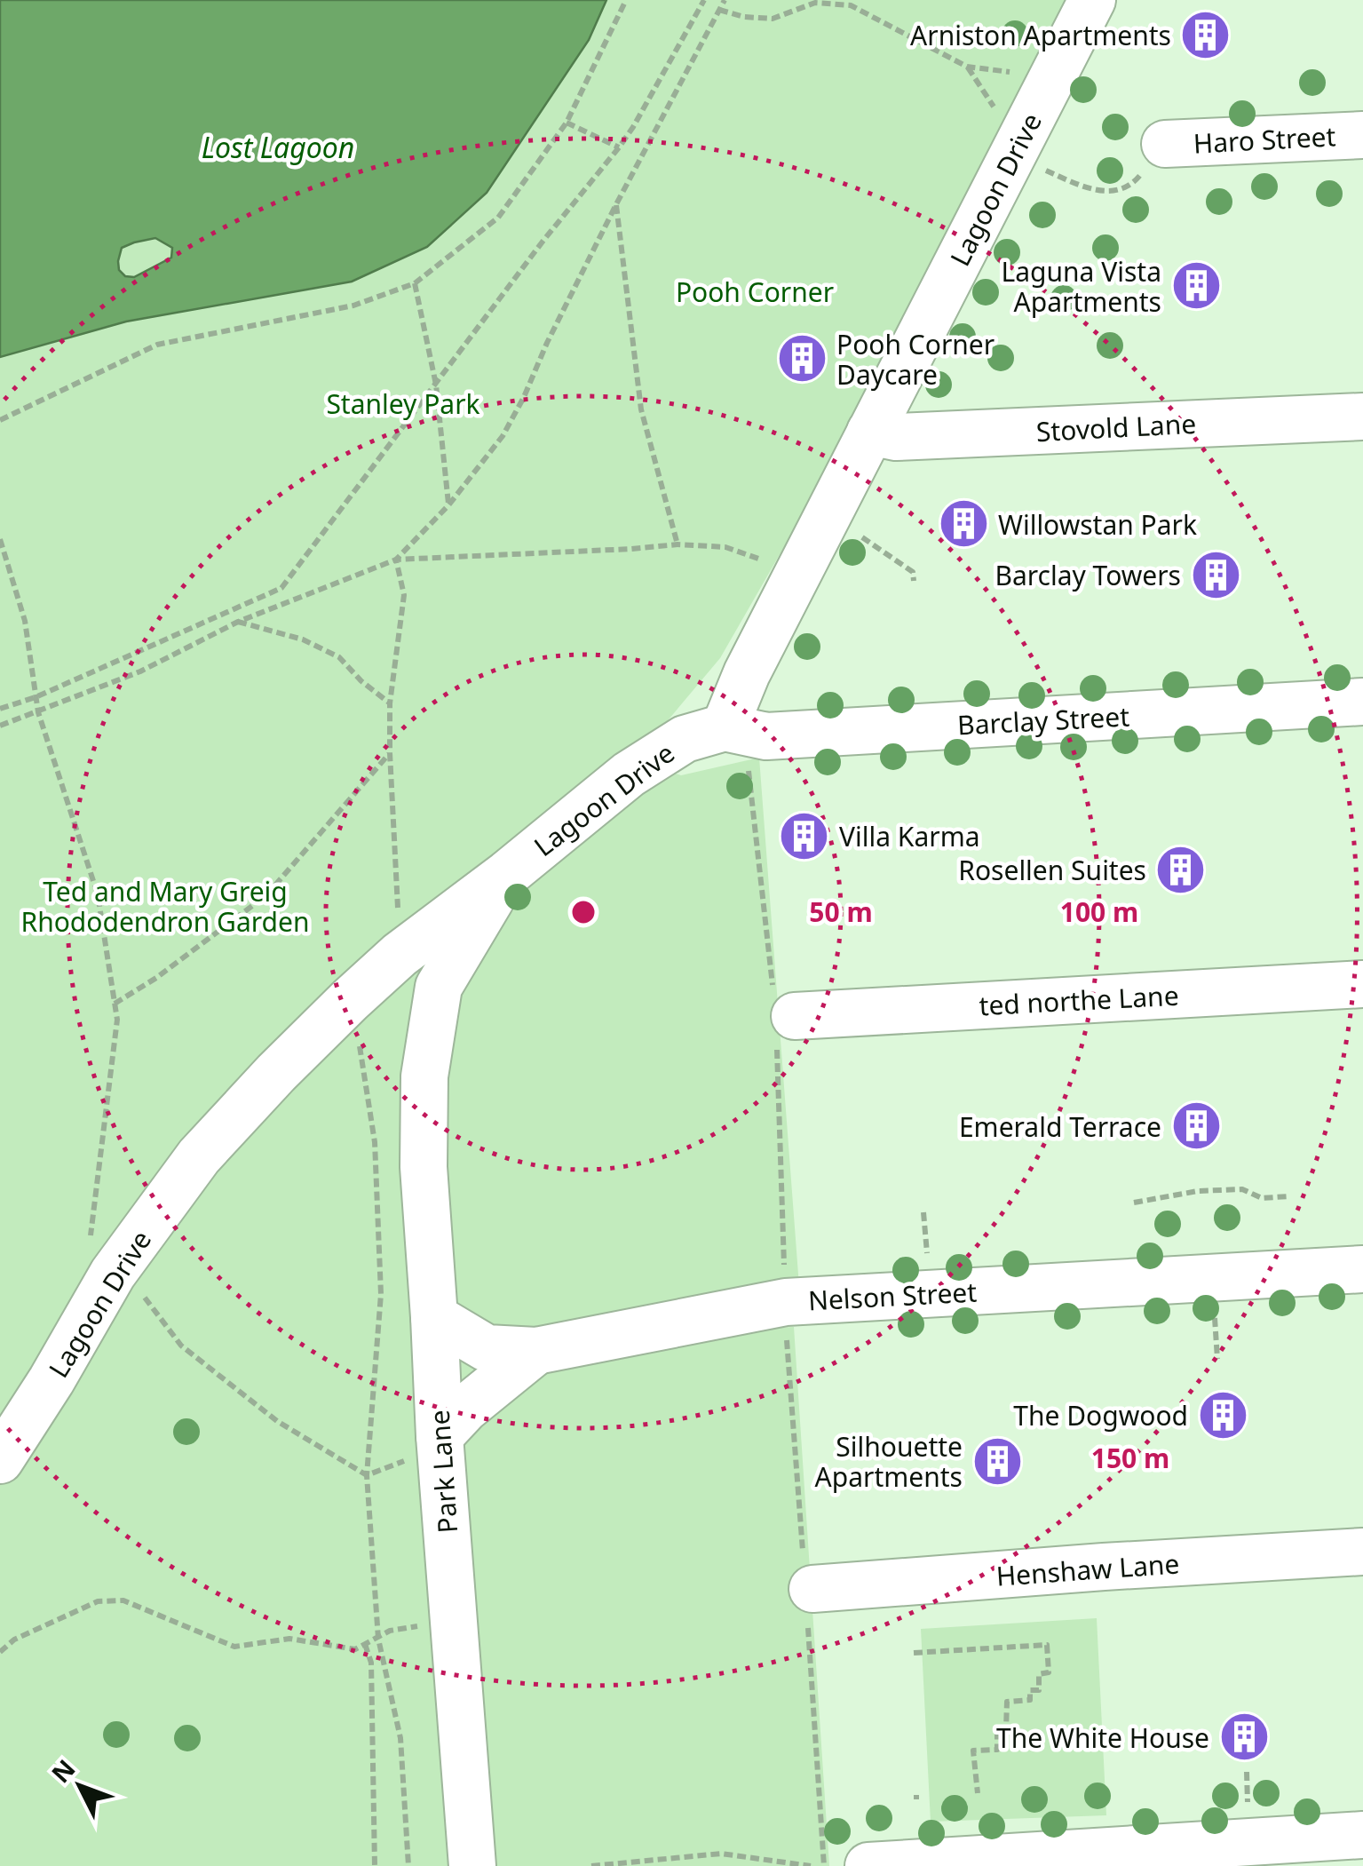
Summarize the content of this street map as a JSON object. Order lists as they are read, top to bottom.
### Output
{
  "streets": {
    "street": [
      "Haro Street",
      "Lagoon Drive",
      "Stovold Lane",
      "Barclay Street",
      "ted northe Lane",
      "Nelson Street",
      "Park Lane",
      "Henshaw Lane"
    ]
  },
  "crossings": [
    ["Lagoon Drive", "Stovold Lane"],
    ["Lagoon Drive", "Barclay Street"],
    ["Lagoon Drive", "Park Lane"],
    ["Nelson Street", "Park Lane"]
  ],
  "water": ["Lost Lagoon"],
  "parks": ["Pooh Corner", "Stanley Park", "Ted and Mary Greig Rhododendron Garden"],
  "places": {
    "building": [
      "Arniston Apartments",
      "Laguna Vista Apartments",
      "Pooh Corner Daycare",
      "Willowstan Park",
      "Barclay Towers",
      "Villa Karma",
      "Rosellen Suites",
      "Emerald Terrace",
      "The Dogwood",
      "Silhouette Apartments",
      "The White House"
    ]
  },
  "north": "top left",
  "rings": ["50 m", "100 m", "150 m"]
}
